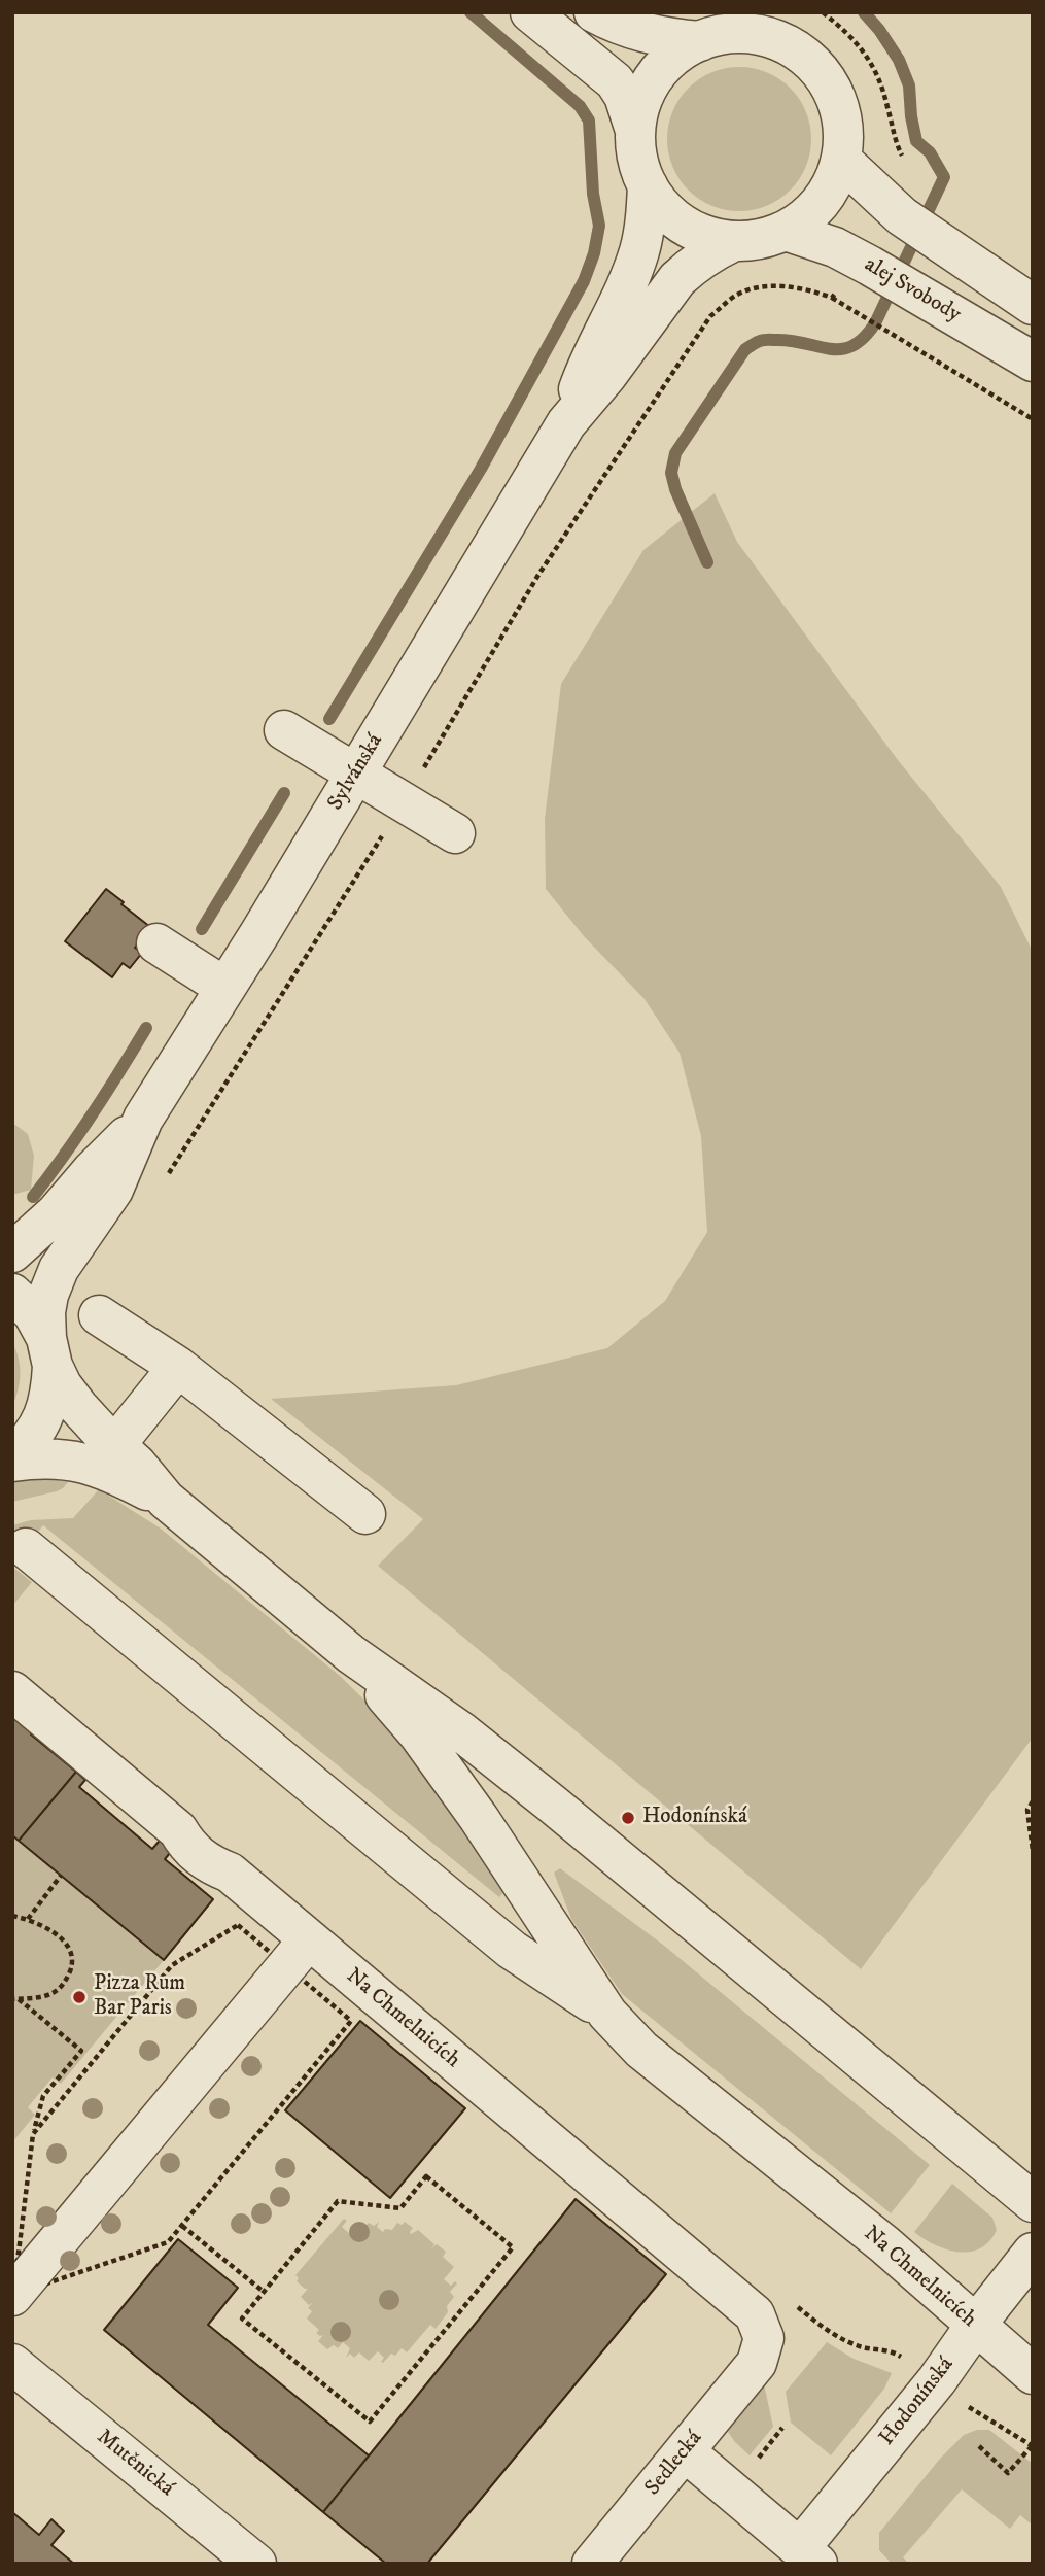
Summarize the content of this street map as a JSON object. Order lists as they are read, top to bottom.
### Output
{
  "streets": {
    "street": [
      "alej Svobody",
      "Sylvánská",
      "Na Chmelnicích",
      "Hodonínská",
      "Mutěnická",
      "Sedlecká"
    ]
  },
  "crossings": [
    ["alej Svobody", "Sylvánská"],
    ["Sylvánská", "Na Chmelnicích"],
    ["Na Chmelnicích", "Hodonínská"],
    ["Na Chmelnicích", "Sedlecká"],
    ["Hodonínská", "Sedlecká"]
  ],
  "places": ["Hodonínská", "Pizza Rum Bar Paris"]
}
